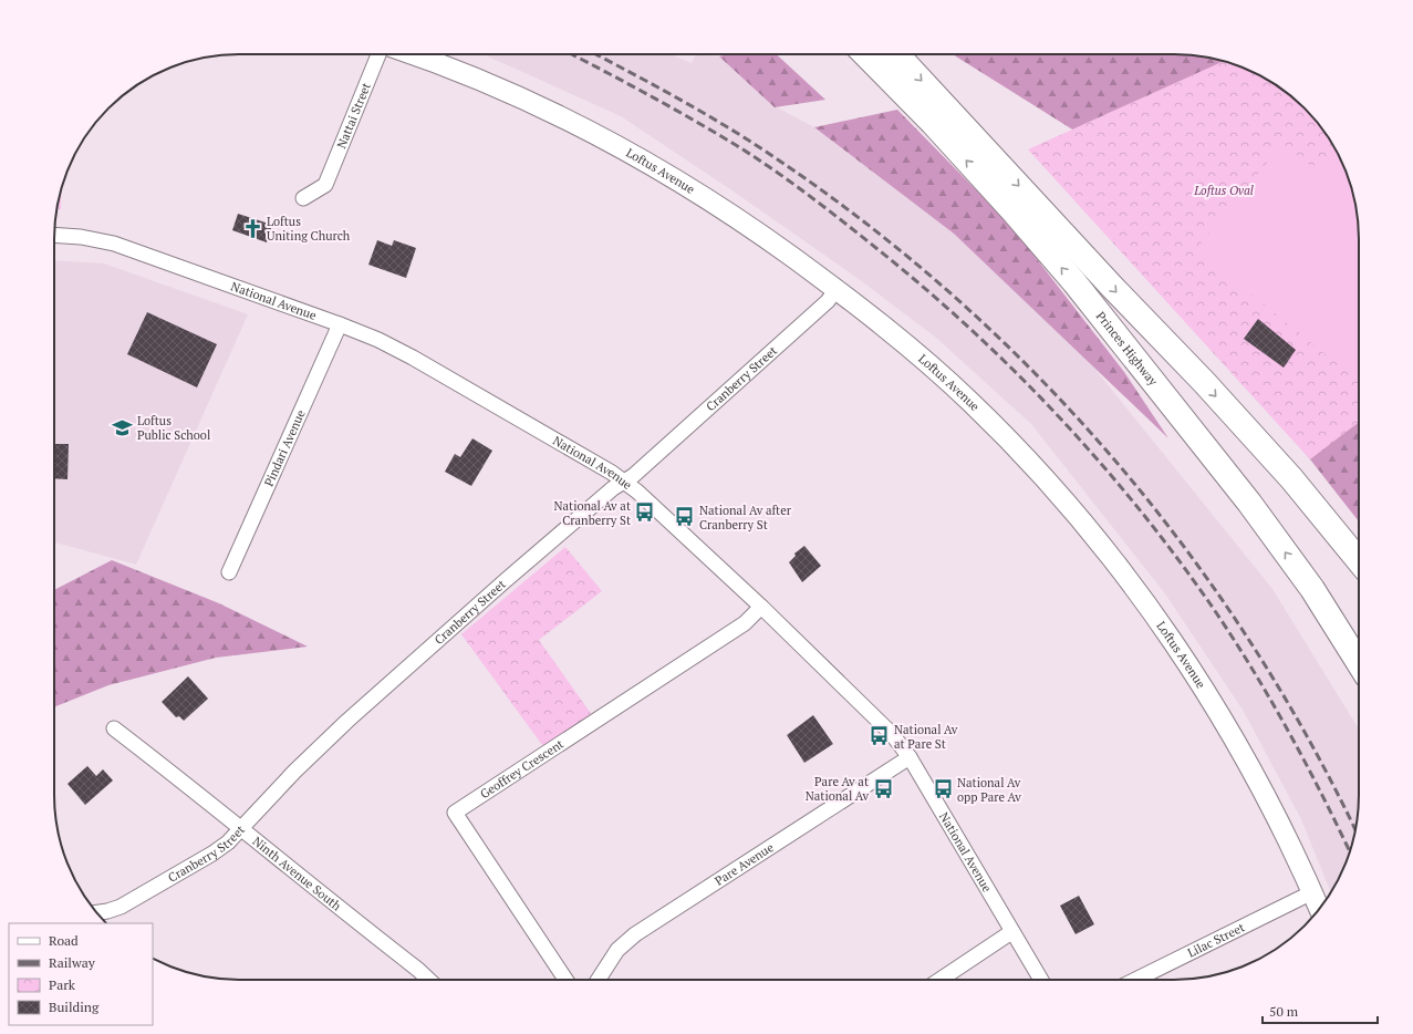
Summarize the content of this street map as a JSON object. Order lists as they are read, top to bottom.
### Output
{
  "streets": {
    "highway": ["Princes Highway"],
    "street": [
      "Nattai Street",
      "Loftus Avenue",
      "National Avenue",
      "Cranberry Street",
      "Pindari Avenue",
      "Geoffrey Crescent",
      "Pare Avenue",
      "Ninth Avenue South",
      "Lilac Street"
    ]
  },
  "crossings": [
    ["Loftus Avenue", "Cranberry Street"],
    ["Loftus Avenue", "Lilac Street"],
    ["National Avenue", "Cranberry Street"],
    ["National Avenue", "Pindari Avenue"],
    ["National Avenue", "Geoffrey Crescent"],
    ["National Avenue", "Pare Avenue"],
    ["Cranberry Street", "Ninth Avenue South"]
  ],
  "parks": ["Loftus Oval"],
  "places": {
    "church": ["Loftus Uniting Church"],
    "school or university": ["Loftus Public School"],
    "bus stop": [
      "National Av at Cranberry St",
      "National Av after Cranberry St",
      "National Av at Pare St",
      "Pare Av at National Av",
      "National Av opp Pare Av"
    ]
  },
  "legend": [
    "Road",
    "Railway",
    "Park",
    "Building"
  ],
  "scale_bar": "50 m"
}
